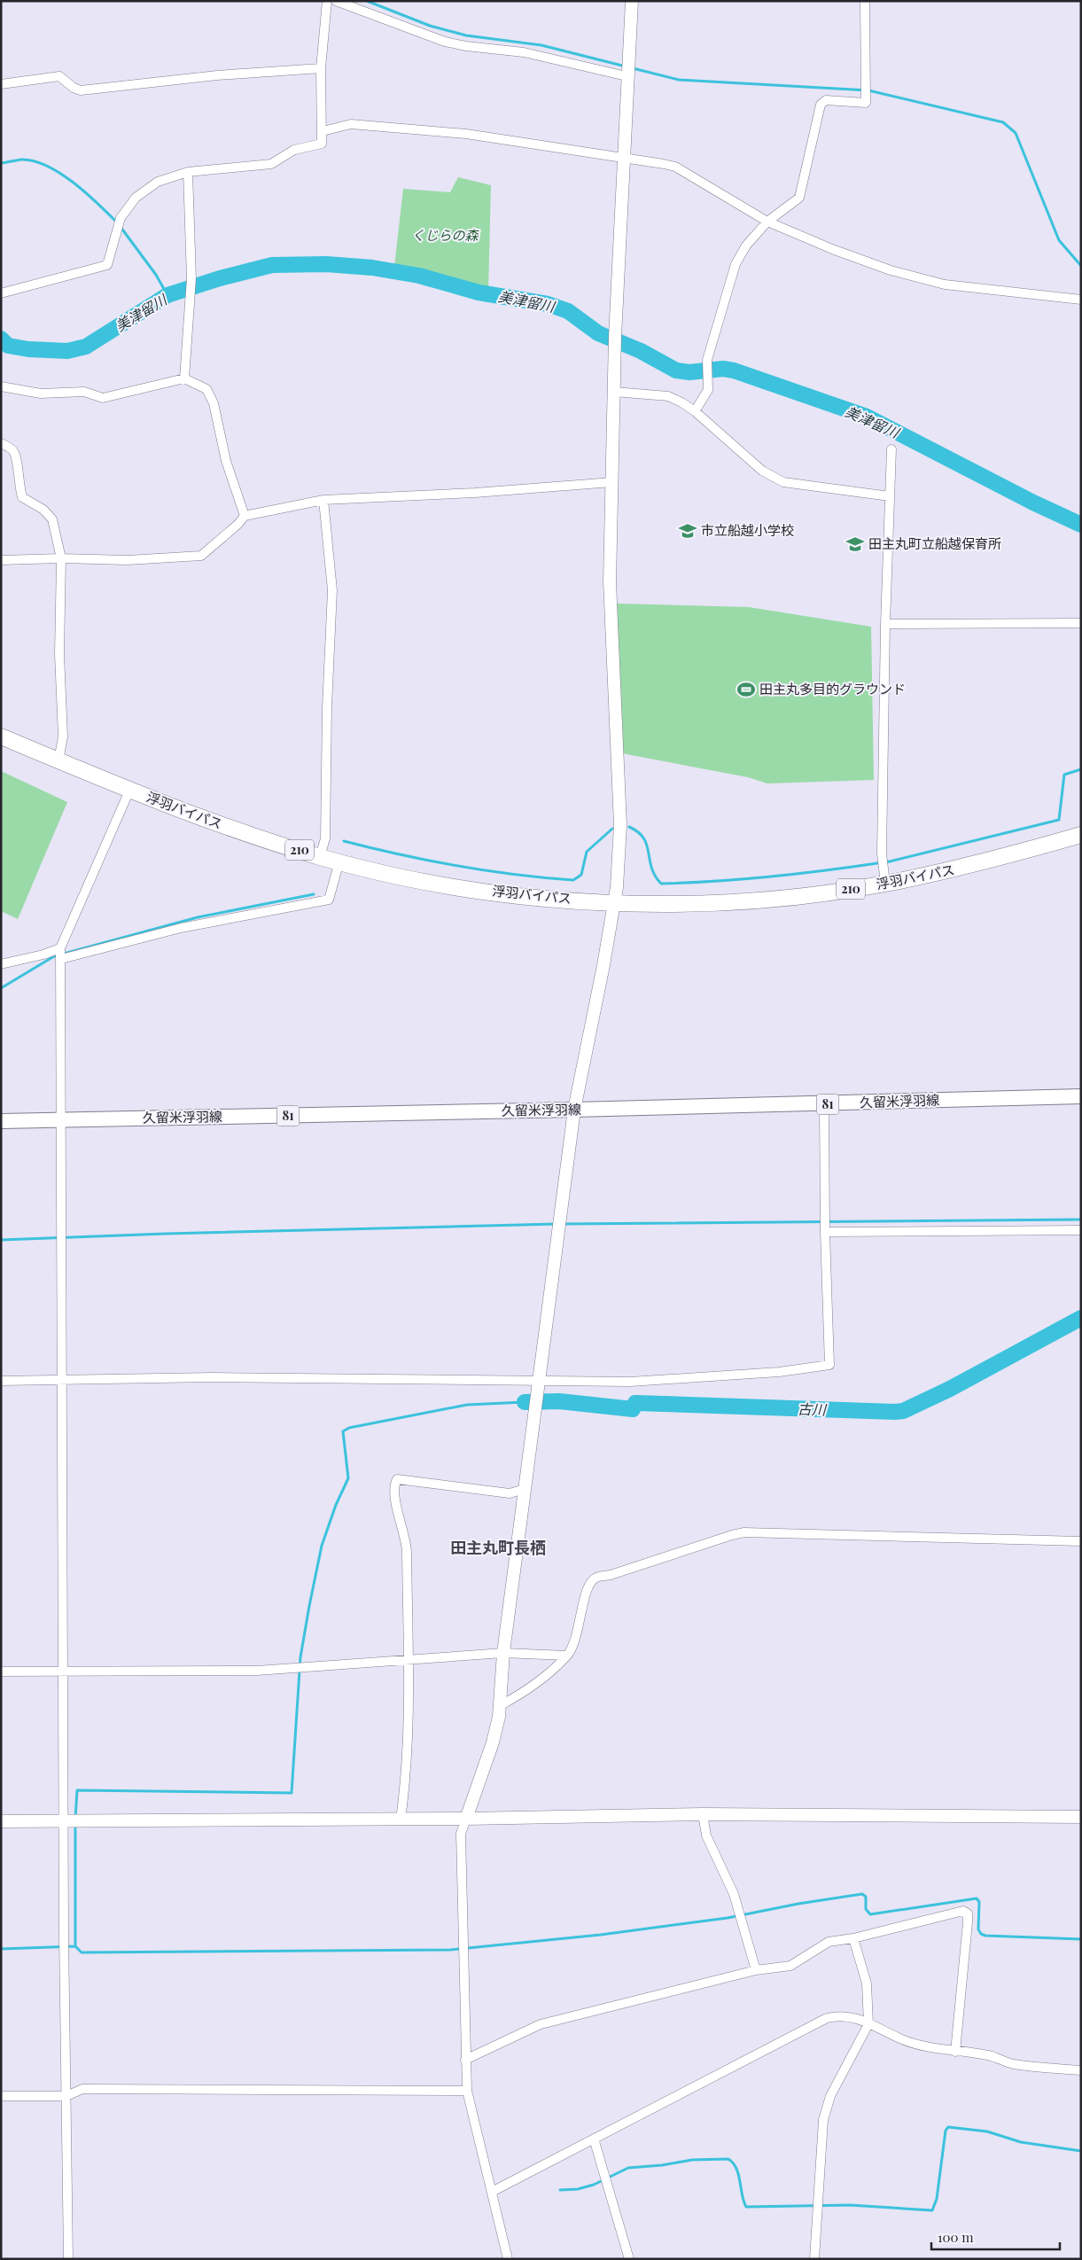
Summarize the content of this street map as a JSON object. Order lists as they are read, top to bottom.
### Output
{
  "streets": {
    "highway": ["浮羽バイパス", "210"],
    "main road": ["久留米浮羽線", "81"]
  },
  "districts": ["田主丸町長栖"],
  "water": ["美津留川", "古川"],
  "parks": ["くじらの森"],
  "places": {
    "school or university": ["市立船越小学校", "田主丸町立船越保育所"],
    "sports": ["田主丸多目的グラウンド"]
  },
  "scale_bar": "100 m"
}
